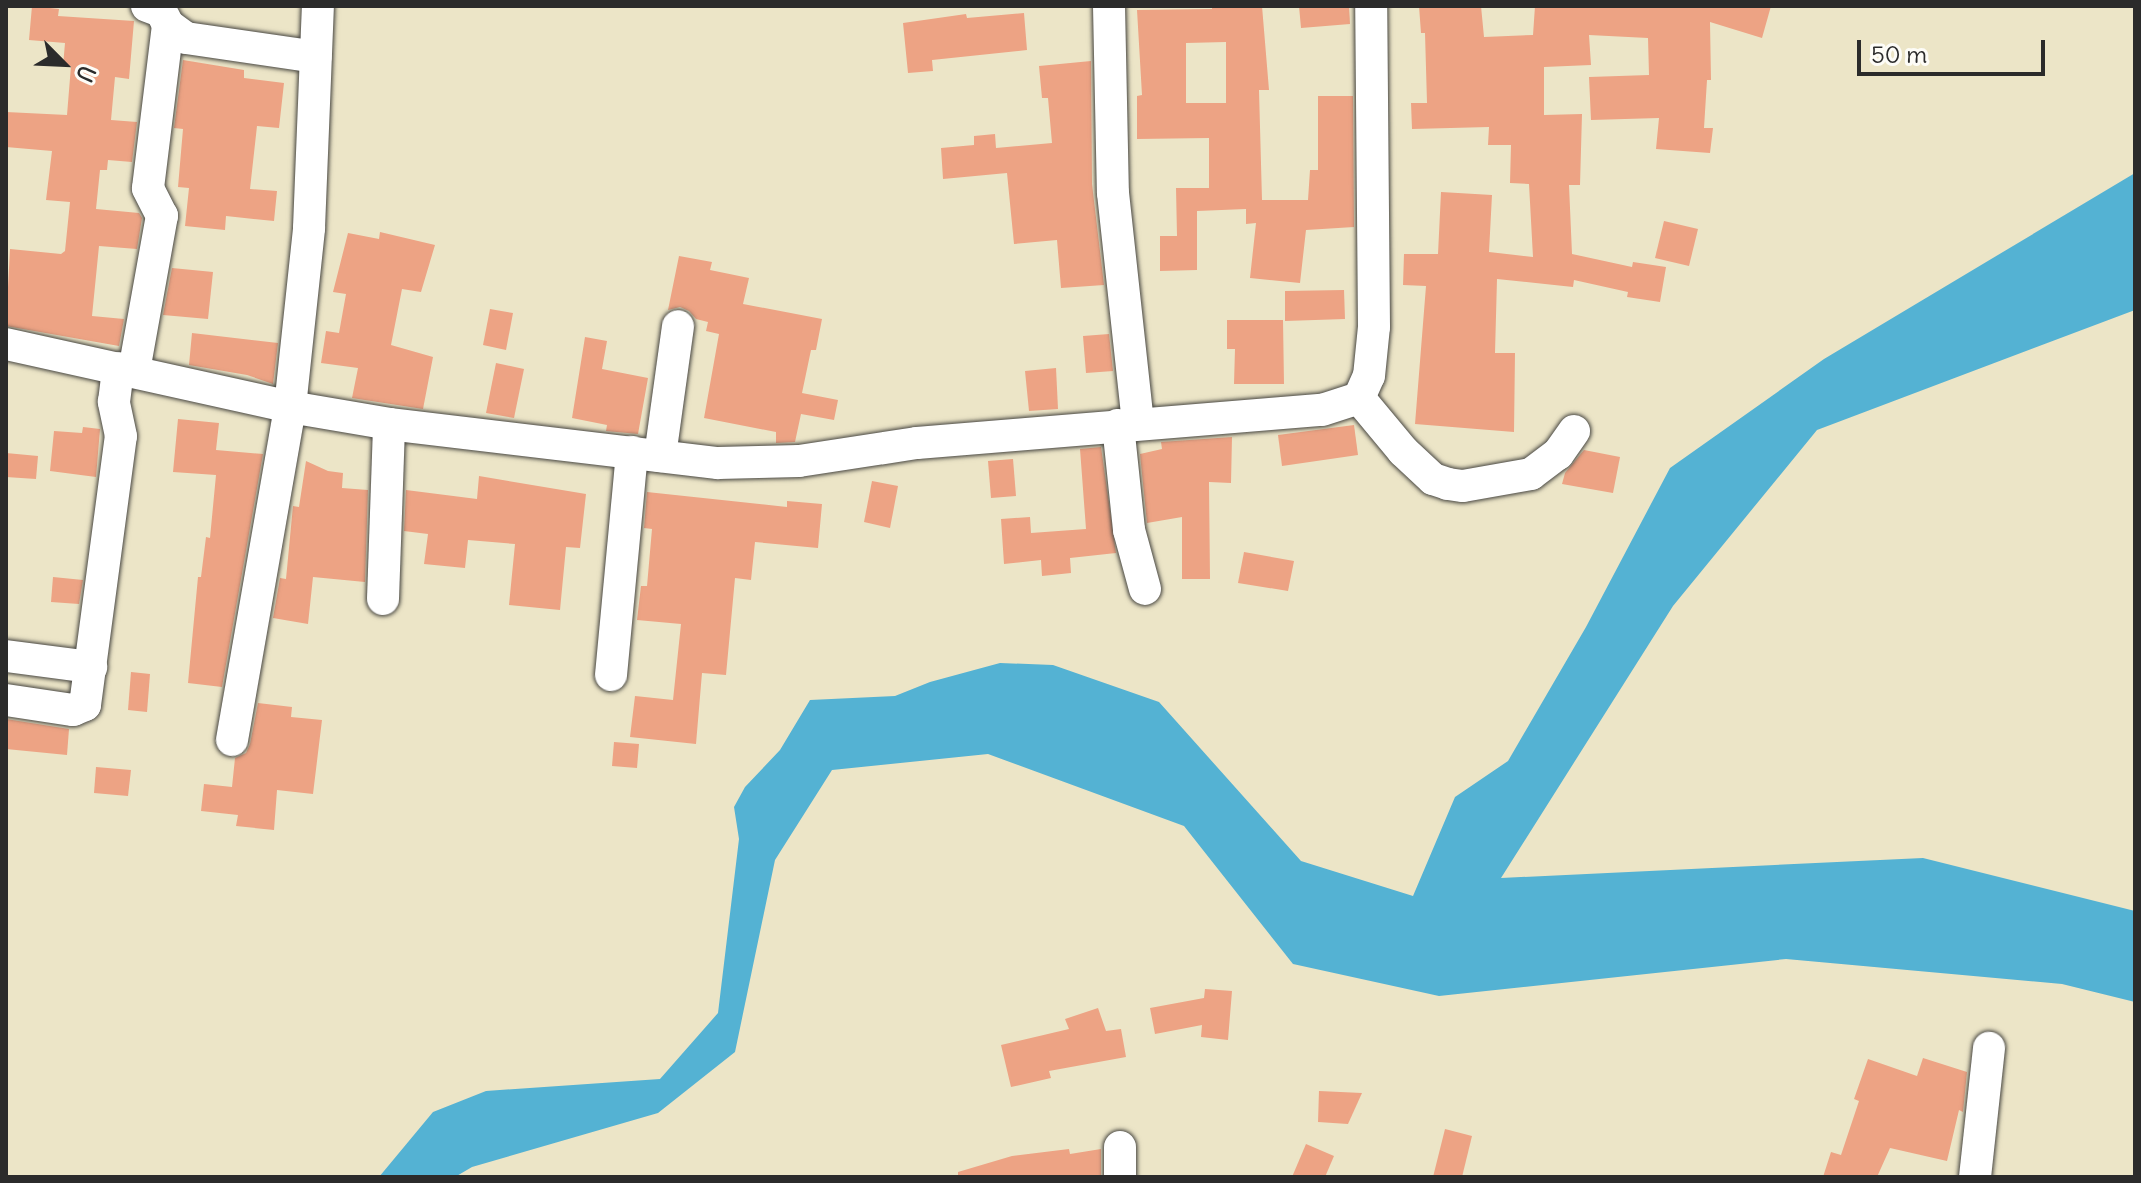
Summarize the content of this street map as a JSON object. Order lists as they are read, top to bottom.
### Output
{
  "scale_bar": "50 m",
  "north": "bottom right"
}
